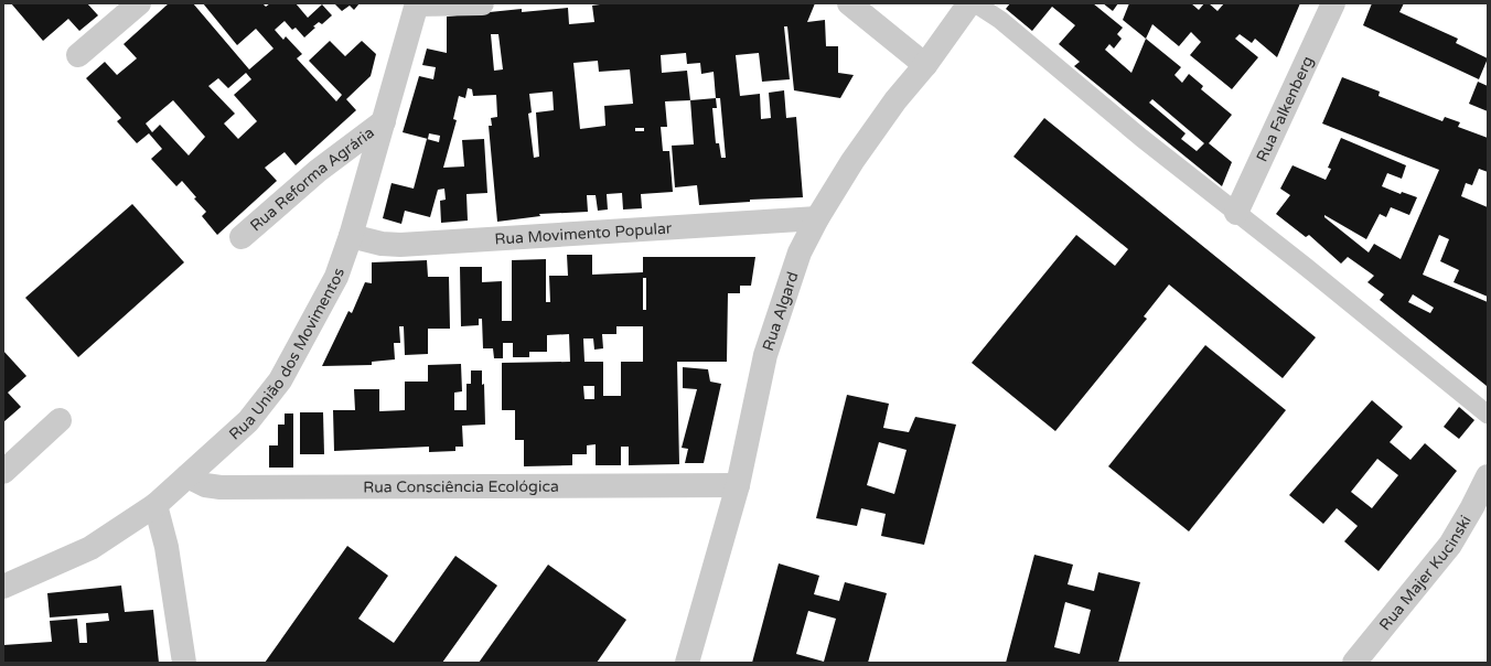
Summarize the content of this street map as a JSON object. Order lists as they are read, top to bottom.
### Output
{
  "streets": {
    "street": [
      "Rua Falkenberg",
      "Rua Reforma Agrária",
      "Rua Movimento Popular",
      "Rua Algard",
      "Rua União dos Movimentos",
      "Rua Consciência Ecológica",
      "Rua Majer Kucinski"
    ]
  },
  "crossings": [
    ["Rua Reforma Agrária", "Rua União dos Movimentos"],
    ["Rua Movimento Popular", "Rua Algard"],
    ["Rua Movimento Popular", "Rua União dos Movimentos"],
    ["Rua Algard", "Rua Consciência Ecológica"],
    ["Rua União dos Movimentos", "Rua Consciência Ecológica"]
  ]
}
